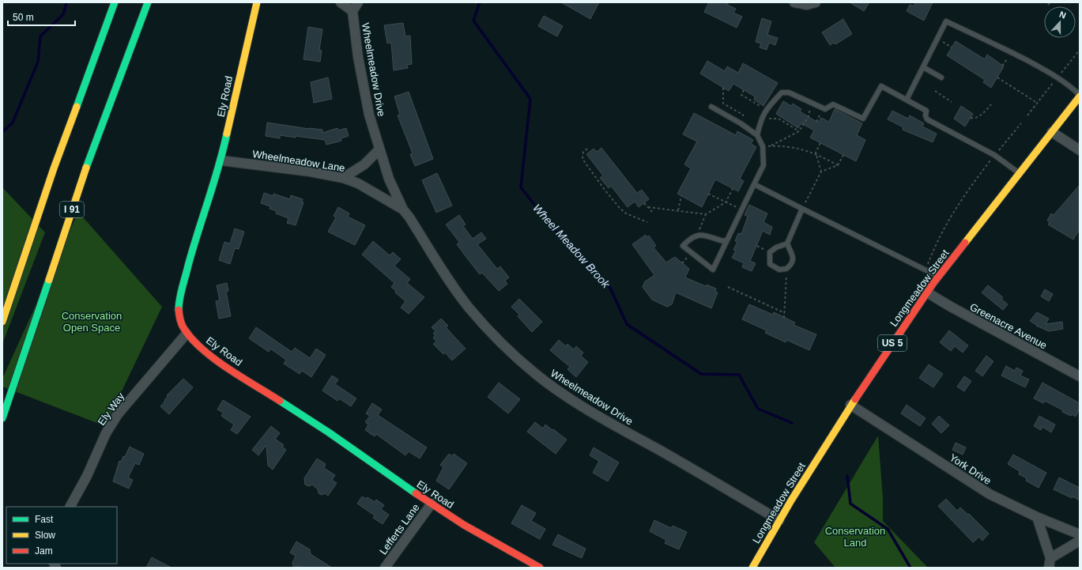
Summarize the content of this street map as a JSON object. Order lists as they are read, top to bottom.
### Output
{
  "streets": {
    "main road": [
      "Ely Road",
      "I 91",
      "Longmeadow Street",
      "US 5"
    ],
    "street": [
      "Wheelmeadow Drive",
      "Wheelmeadow Lane",
      "Greenacre Avenue",
      "Ely Way",
      "York Drive",
      "Lefferts Lane"
    ]
  },
  "crossings": [
    ["Wheelmeadow Drive", "Wheelmeadow Lane"],
    ["Wheelmeadow Drive", "Longmeadow Street"],
    ["Ely Road", "Wheelmeadow Lane"],
    ["Ely Road", "Ely Way"],
    ["Ely Road", "Lefferts Lane"],
    ["Longmeadow Street", "Greenacre Avenue"],
    ["Longmeadow Street", "York Drive"]
  ],
  "water": ["Wheel Meadow Brook"],
  "parks": ["Conservation Open Space", "Conservation Land"],
  "legend": ["Fast", "Slow", "Jam"],
  "scale_bar": "50 m",
  "north": "top"
}
